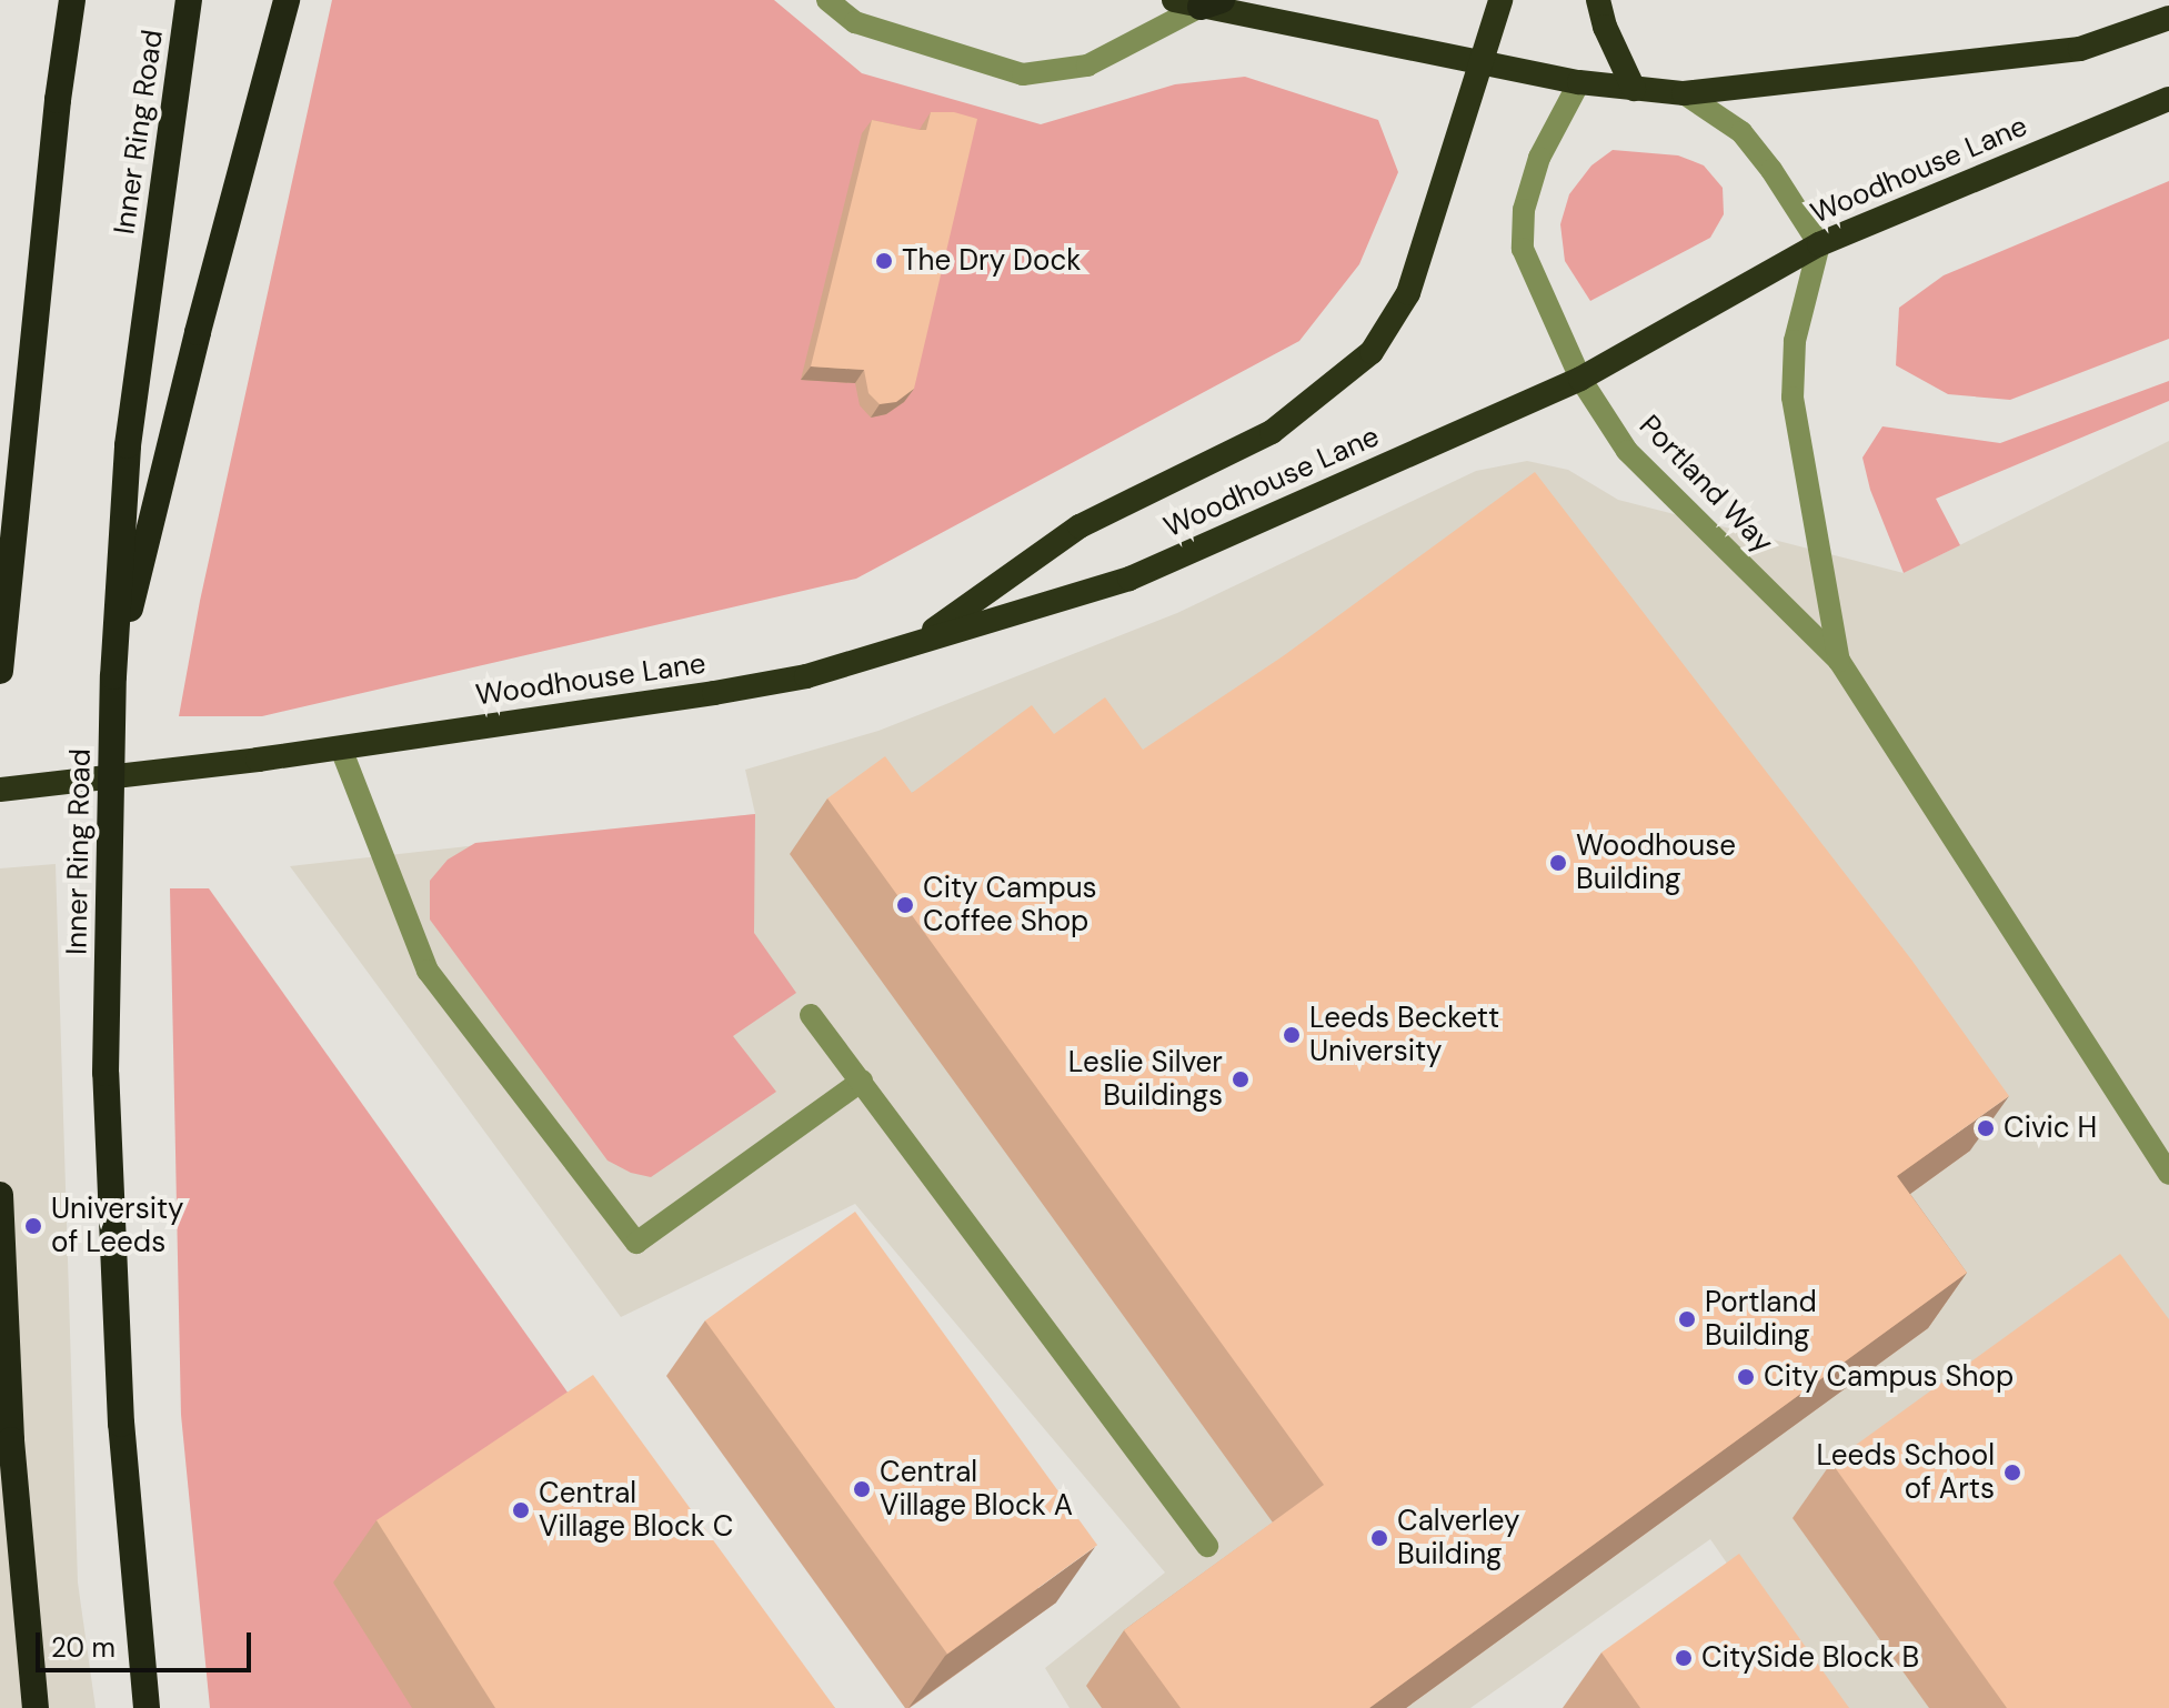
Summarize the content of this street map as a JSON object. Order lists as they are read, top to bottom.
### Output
{
  "streets": {
    "highway": ["Inner Ring Road", "Woodhouse Lane"],
    "street": ["Portland Way"]
  },
  "crossings": [
    ["Woodhouse Lane", "Portland Way"]
  ],
  "places": [
    "The Dry Dock",
    "Woodhouse Building",
    "City Campus Coffee Shop",
    "Leeds Beckett University",
    "Leslie Silver Buildings",
    "Civic H",
    "University of Leeds",
    "Portland Building",
    "City Campus Shop",
    "Leeds School of Arts",
    "Central Village Block A",
    "Central Village Block C",
    "Calverley Building",
    "CitySide Block B"
  ],
  "scale_bar": "20 m"
}
